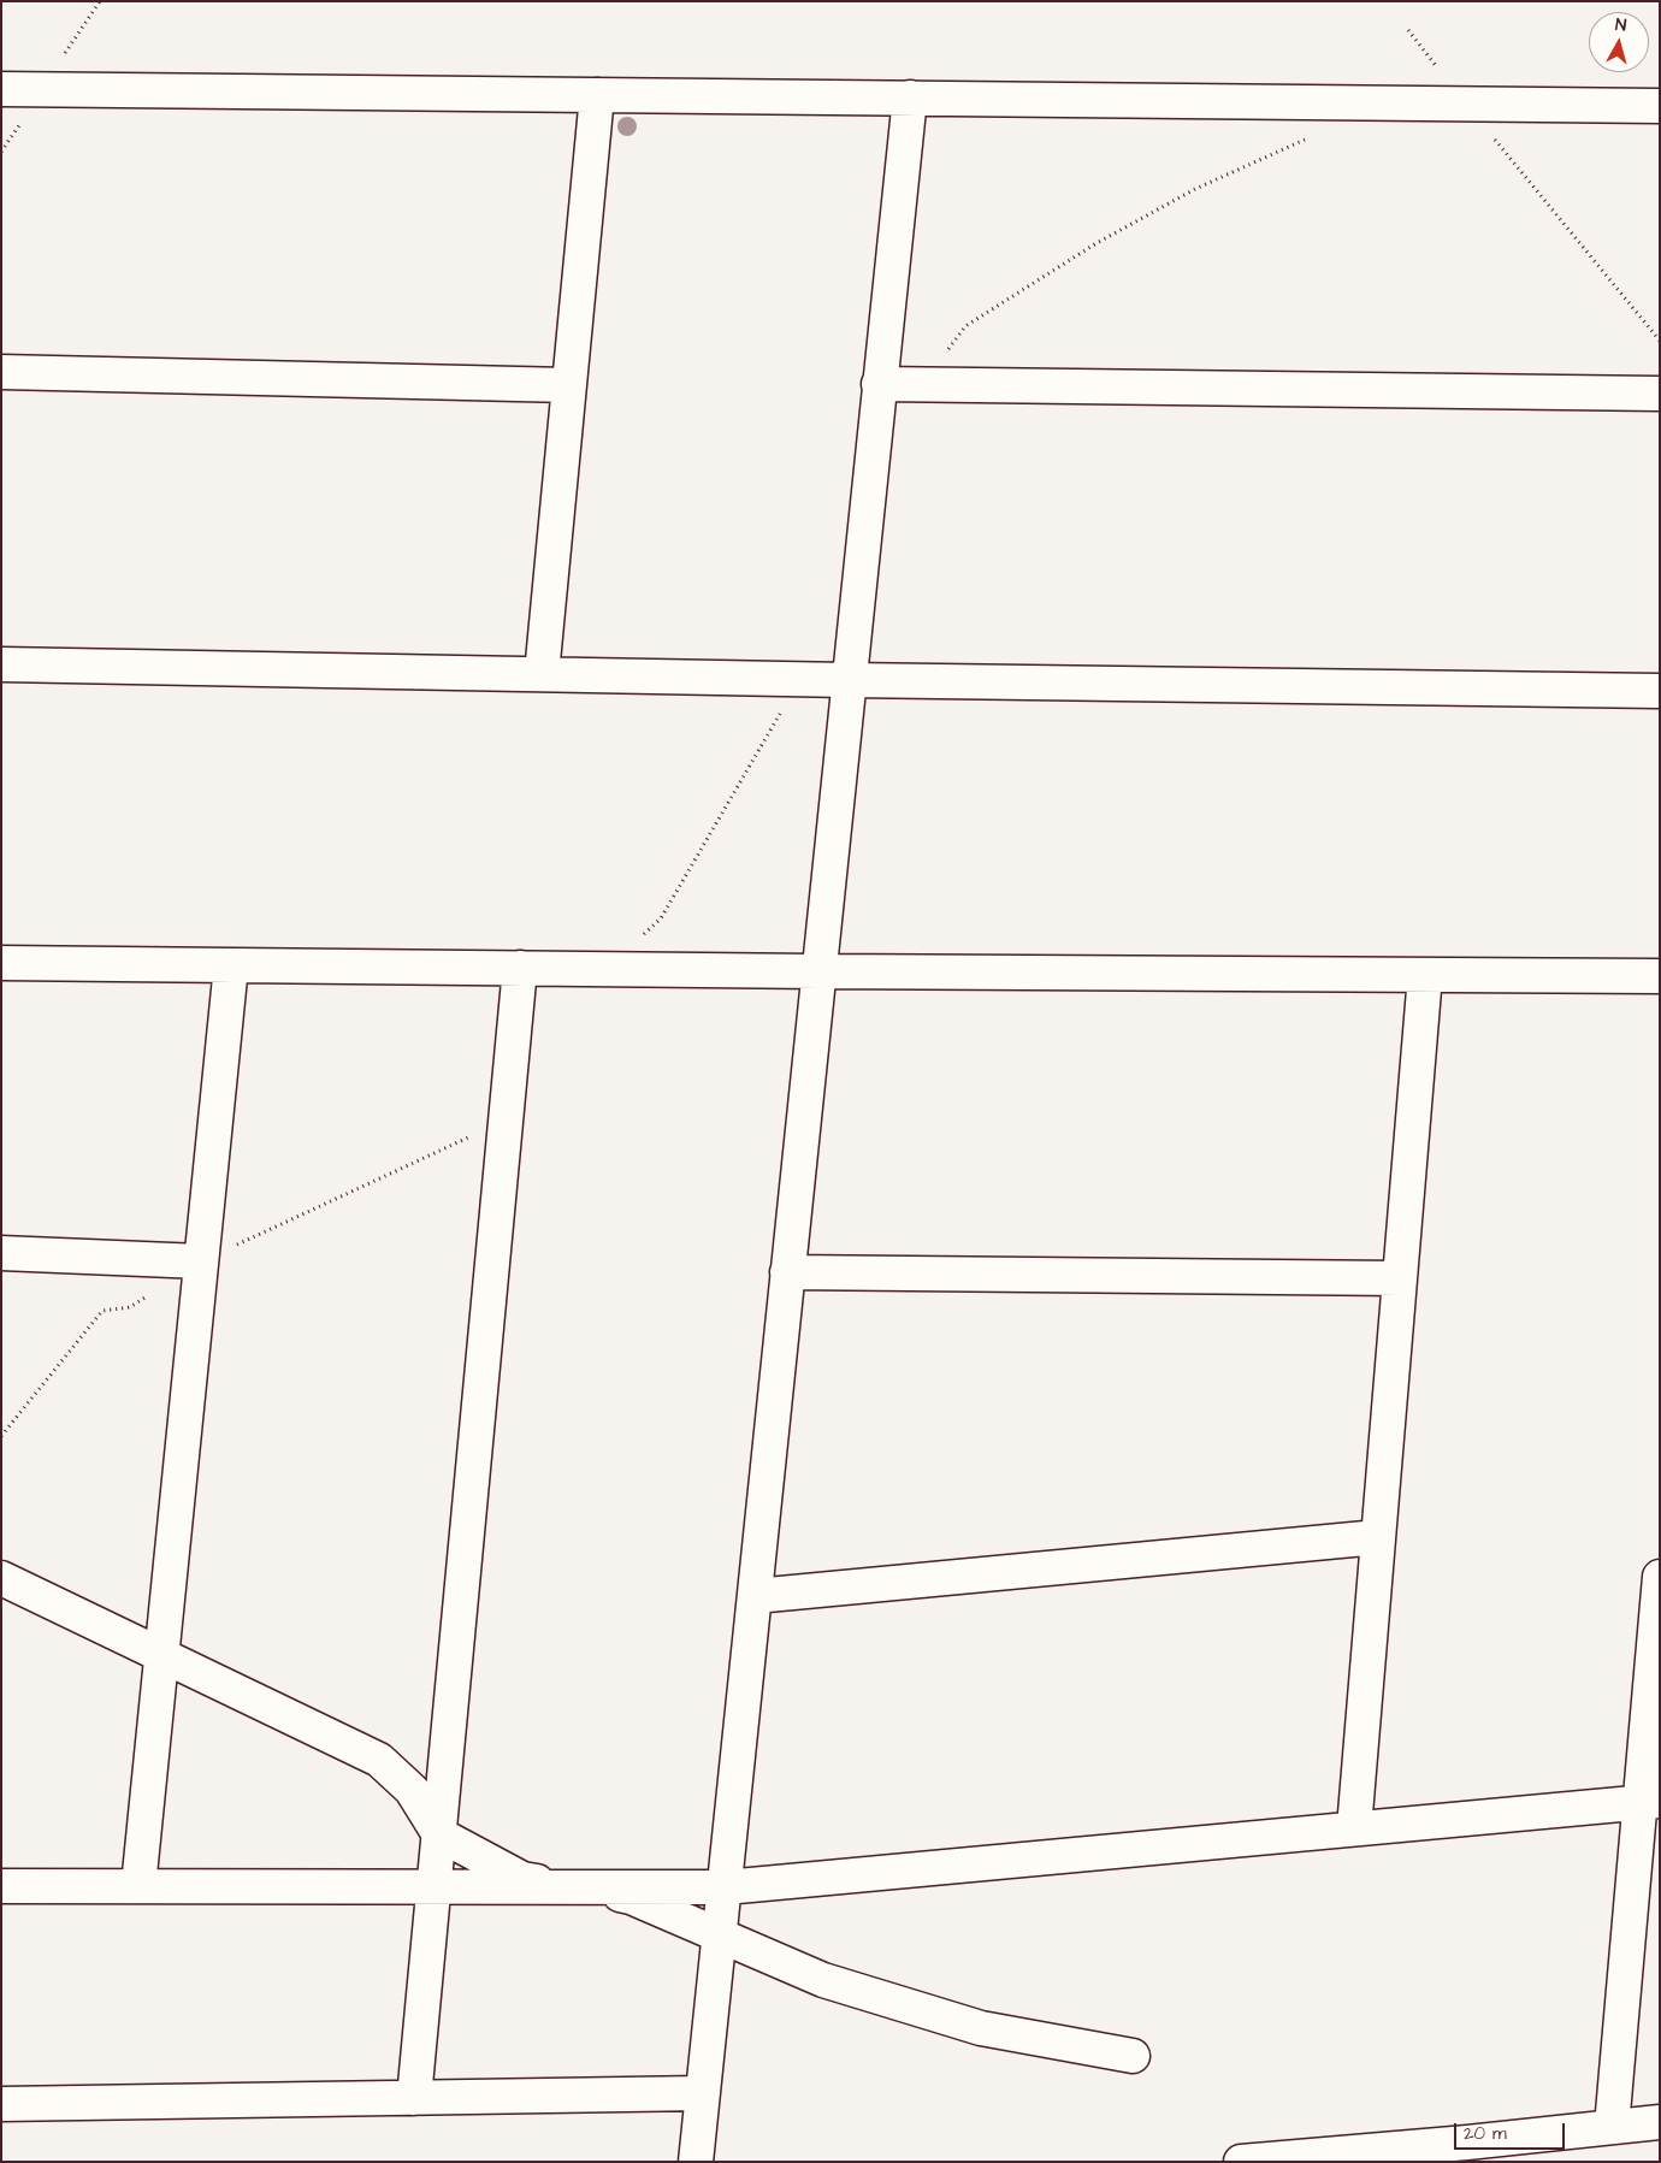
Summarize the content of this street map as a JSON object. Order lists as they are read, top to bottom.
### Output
{
  "scale_bar": "20 m",
  "north": "top"
}
